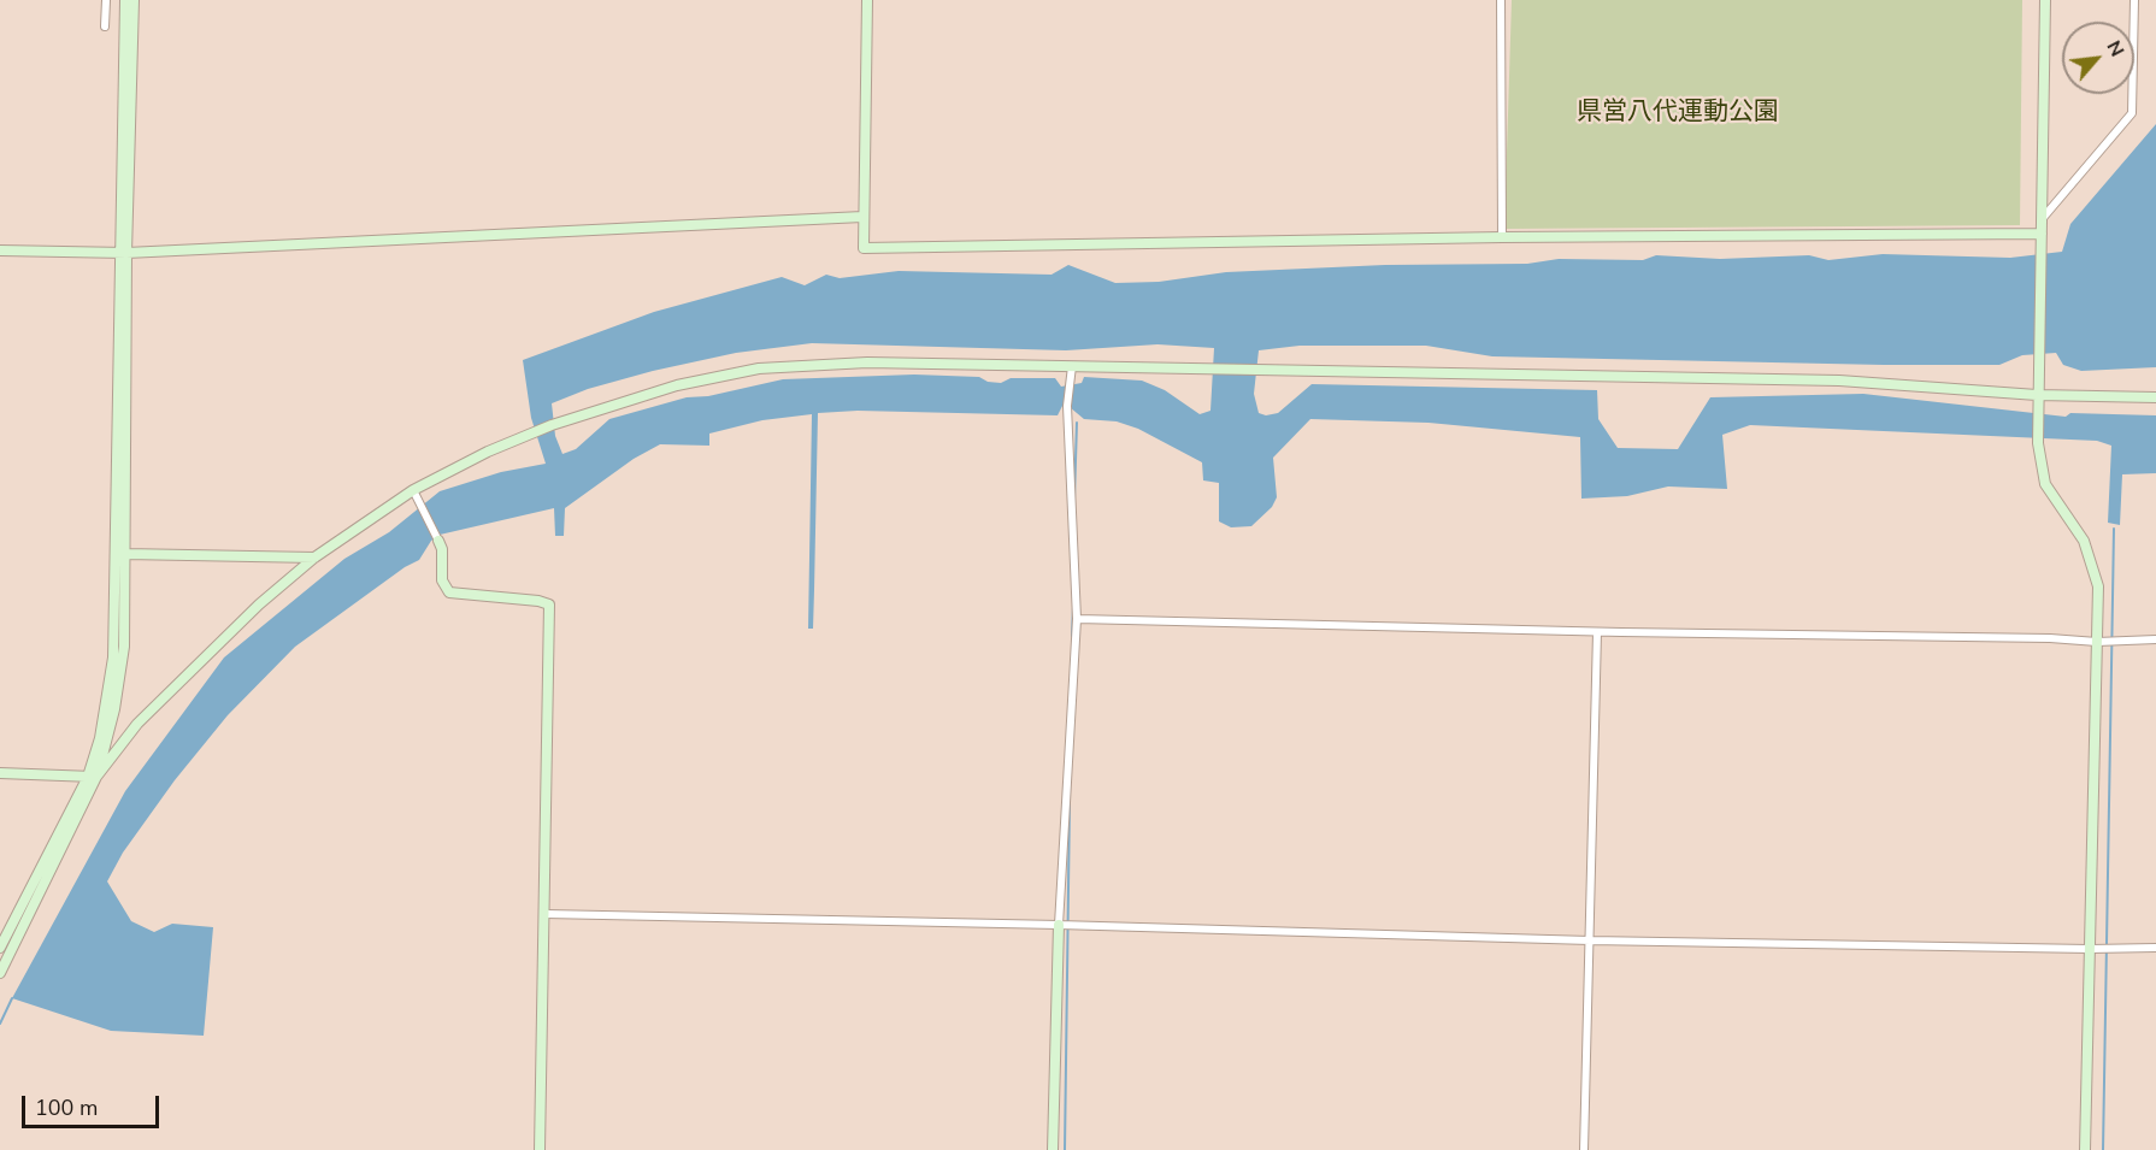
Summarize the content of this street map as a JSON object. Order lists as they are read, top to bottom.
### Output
{
  "parks": ["県営八代運動公園"],
  "scale_bar": "100 m",
  "north": "top right"
}
